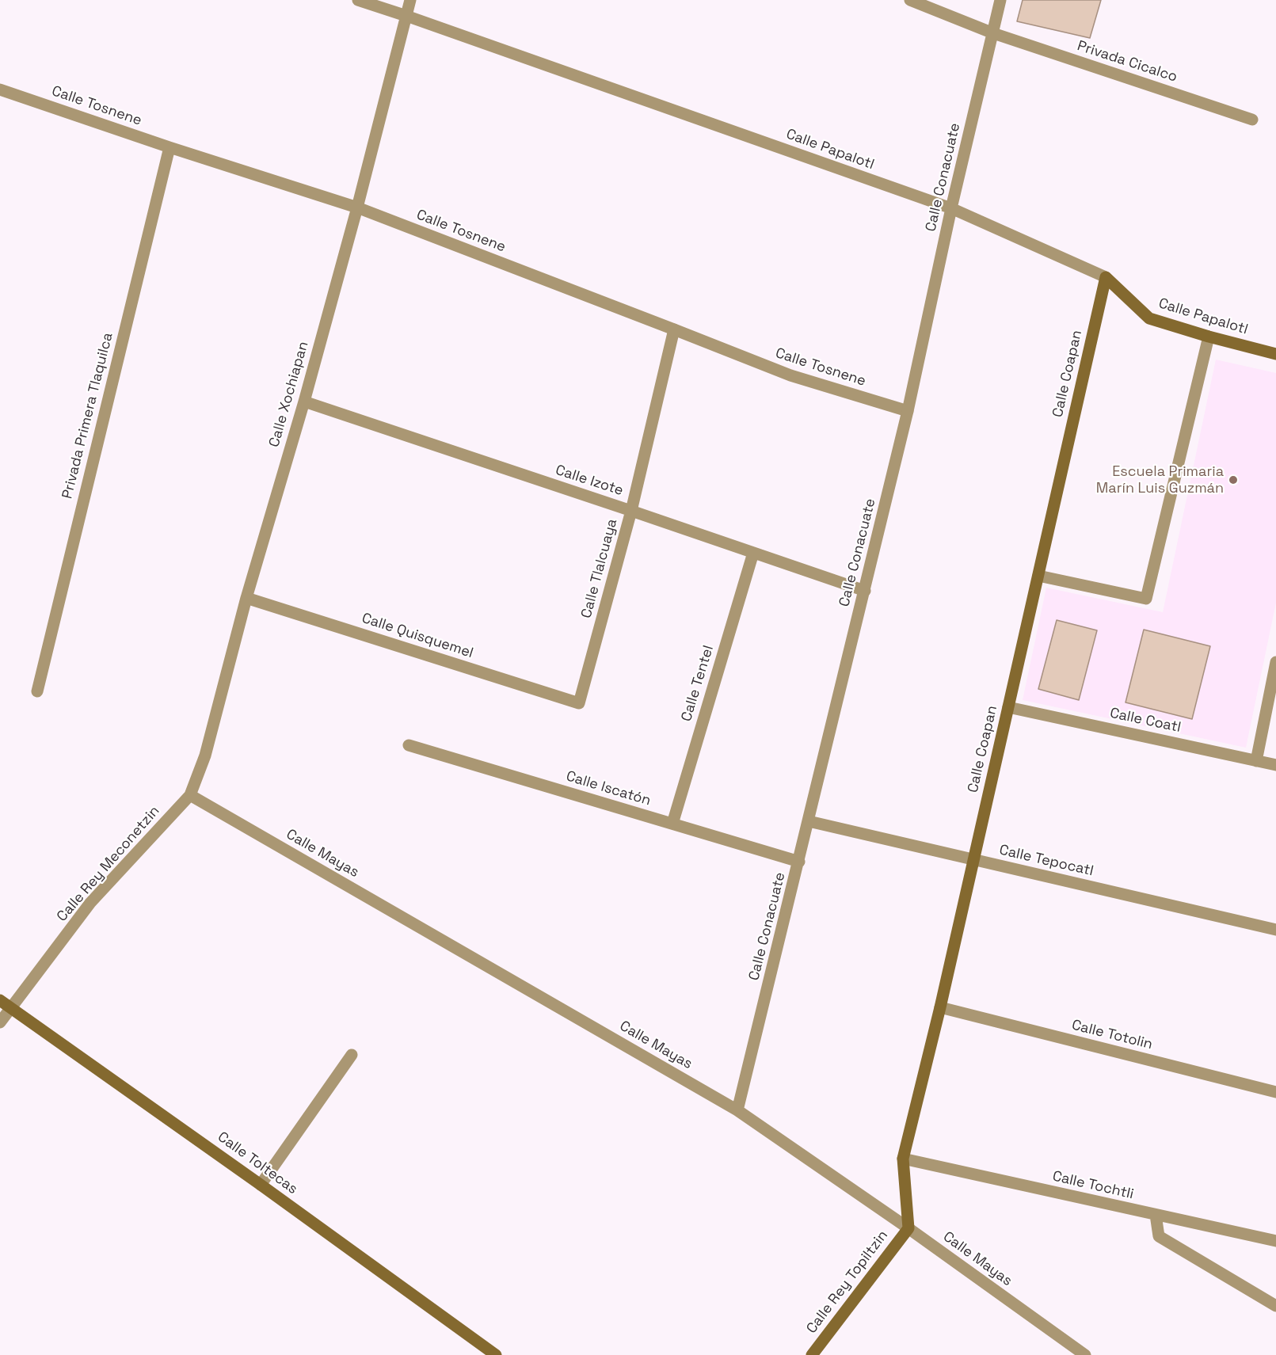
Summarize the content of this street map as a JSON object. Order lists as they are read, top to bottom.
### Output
{
  "streets": {
    "street": [
      "Privada Cicalco",
      "Calle Tosnene",
      "Calle Papalotl",
      "Calle Conacuate",
      "Calle Coapan",
      "Calle Xochiapan",
      "Privada Primera Tlaquilca",
      "Calle Izote",
      "Calle Tlalcuaya",
      "Calle Quisquemel",
      "Calle Tentel",
      "Calle Coatl",
      "Calle Iscatón",
      "Calle Mayas",
      "Calle Tepocatl",
      "Calle Rey Meconetzin",
      "Calle Totolin",
      "Calle Toltecas",
      "Calle Tochtli",
      "Calle Rey Topiltzin"
    ]
  },
  "crossings": [
    ["Privada Cicalco", "Calle Conacuate"],
    ["Calle Tosnene", "Calle Conacuate"],
    ["Calle Tosnene", "Calle Xochiapan"],
    ["Calle Tosnene", "Privada Primera Tlaquilca"],
    ["Calle Tosnene", "Calle Tlalcuaya"],
    ["Calle Papalotl", "Calle Conacuate"],
    ["Calle Papalotl", "Calle Coapan"],
    ["Calle Papalotl", "Calle Xochiapan"],
    ["Calle Conacuate", "Calle Izote"],
    ["Calle Conacuate", "Calle Iscatón"],
    ["Calle Conacuate", "Calle Mayas"],
    ["Calle Conacuate", "Calle Tepocatl"],
    ["Calle Coapan", "Calle Coatl"],
    ["Calle Coapan", "Calle Mayas"],
    ["Calle Coapan", "Calle Tepocatl"],
    ["Calle Coapan", "Calle Totolin"],
    ["Calle Coapan", "Calle Tochtli"],
    ["Calle Coapan", "Calle Rey Topiltzin"],
    ["Calle Xochiapan", "Calle Izote"],
    ["Calle Xochiapan", "Calle Quisquemel"],
    ["Calle Xochiapan", "Calle Mayas"],
    ["Calle Xochiapan", "Calle Rey Meconetzin"],
    ["Calle Izote", "Calle Tlalcuaya"],
    ["Calle Izote", "Calle Tentel"],
    ["Calle Tlalcuaya", "Calle Quisquemel"],
    ["Calle Tentel", "Calle Iscatón"],
    ["Calle Mayas", "Calle Rey Meconetzin"],
    ["Calle Mayas", "Calle Rey Topiltzin"],
    ["Calle Rey Meconetzin", "Calle Toltecas"]
  ],
  "places": ["Escuela Primaria Marín Luis Guzmán"]
}
